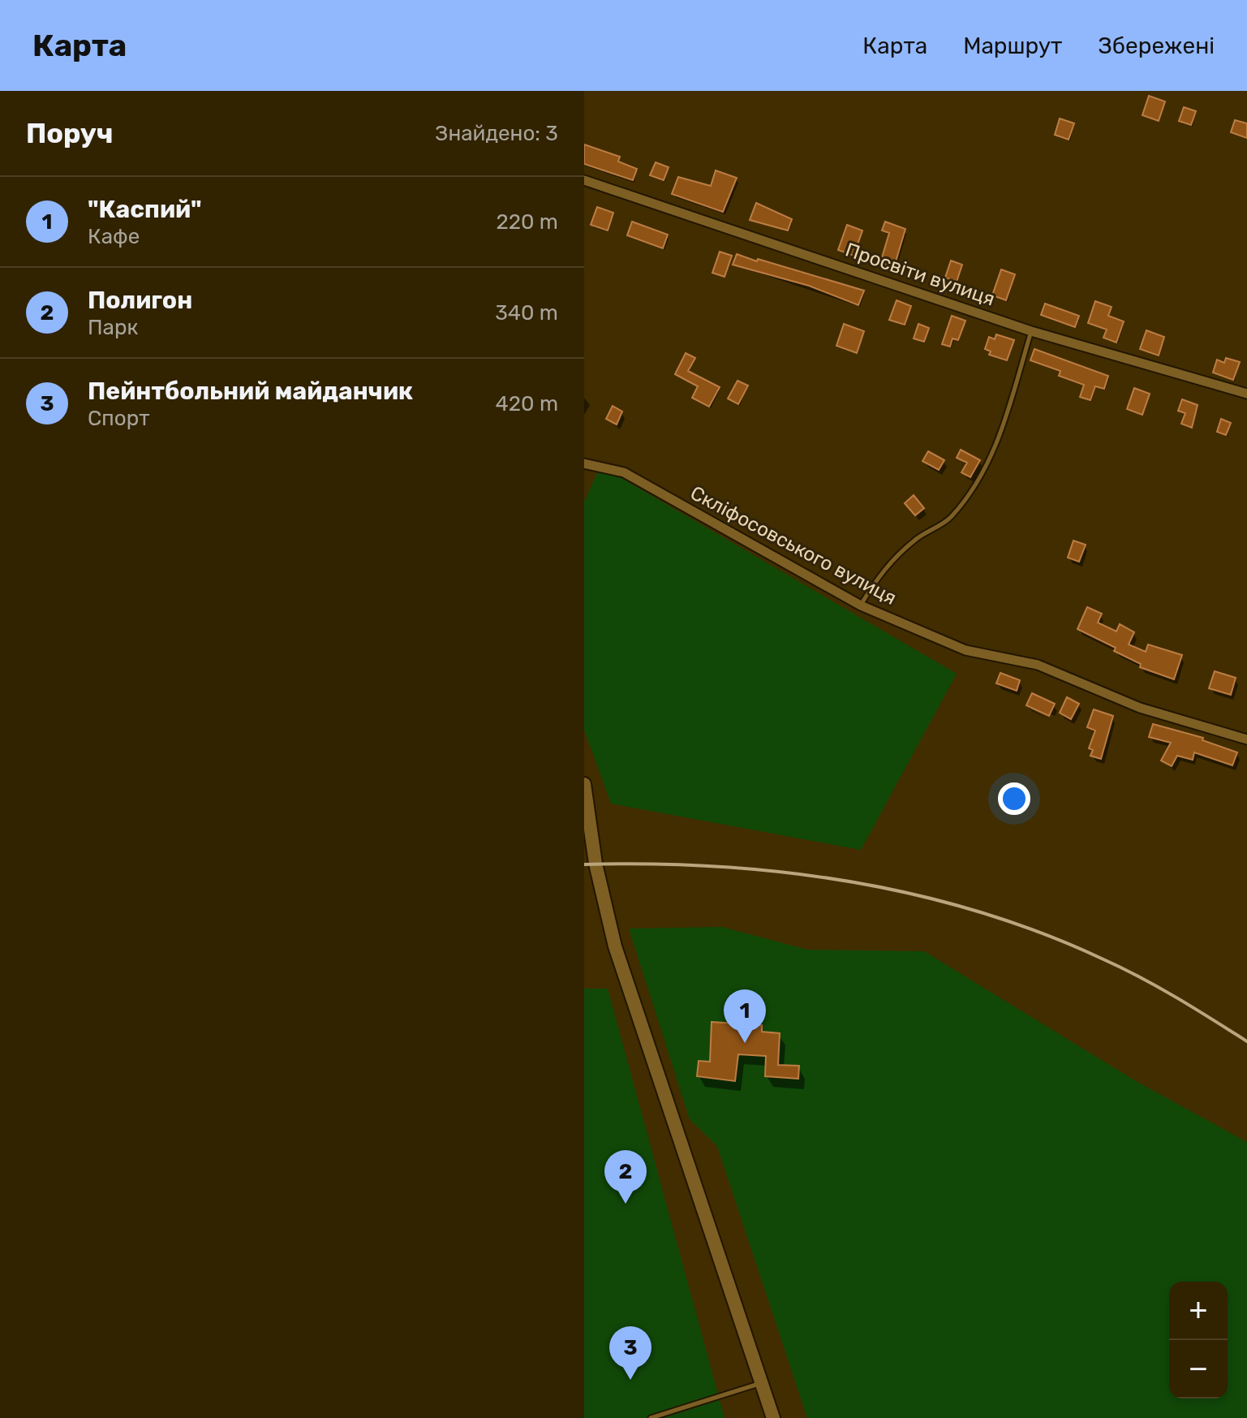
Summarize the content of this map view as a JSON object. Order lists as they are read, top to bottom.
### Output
{
  "streets": {
    "street": ["Просвіти вулиця", "Скліфосовського вулиця"]
  },
  "page": {
    "header": "Карта",
    "nav": ["Карта", "Маршрут", "Збережені"],
    "heading": ["Поруч", "Знайдено: 3"],
    "list": [
      {
        "mark": "1",
        "name": "\"Каспий\"",
        "note": "Кафе",
        "value": "220 m"
      },
      {
        "mark": "2",
        "name": "Полигон",
        "note": "Парк",
        "value": "340 m"
      },
      {
        "mark": "3",
        "name": "Пейнтбольний майданчик",
        "note": "Спорт",
        "value": "420 m"
      }
    ],
    "pins": ["1", "2", "3"],
    "map_buttons": ["+", "−"]
  }
}
